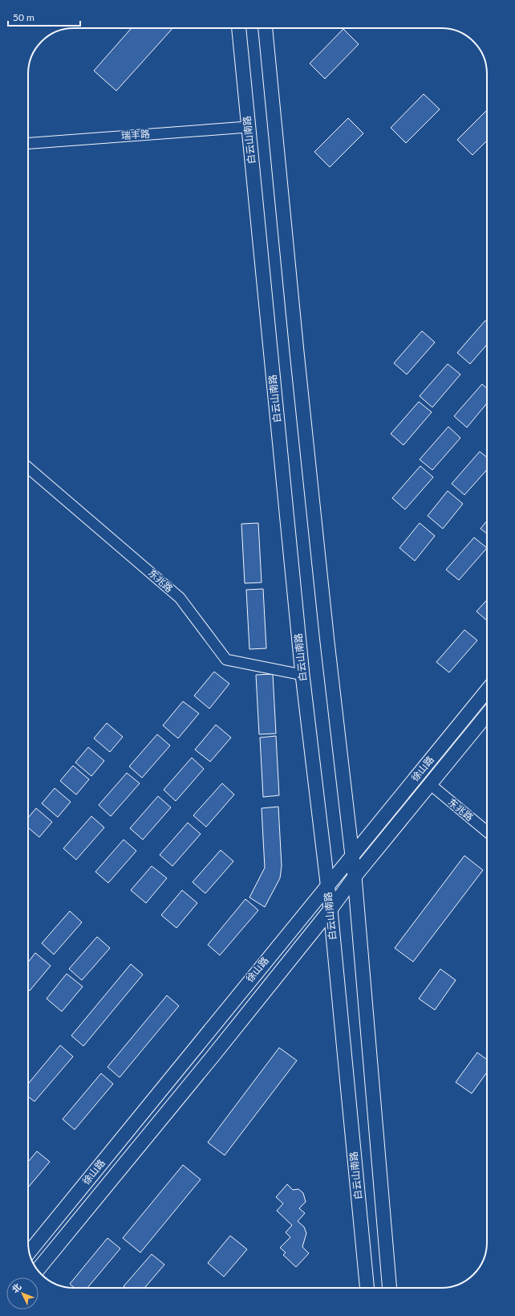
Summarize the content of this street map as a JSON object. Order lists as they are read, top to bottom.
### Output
{
  "streets": {
    "main road": ["白云山南路", "徐山路"],
    "street": ["瑞丰路", "东兆路"]
  },
  "crossings": [
    ["瑞丰路", "白云山南路"],
    ["白云山南路", "东兆路"],
    ["白云山南路", "徐山路"],
    ["东兆路", "徐山路"]
  ],
  "scale_bar": "50 m",
  "north": "top left"
}
